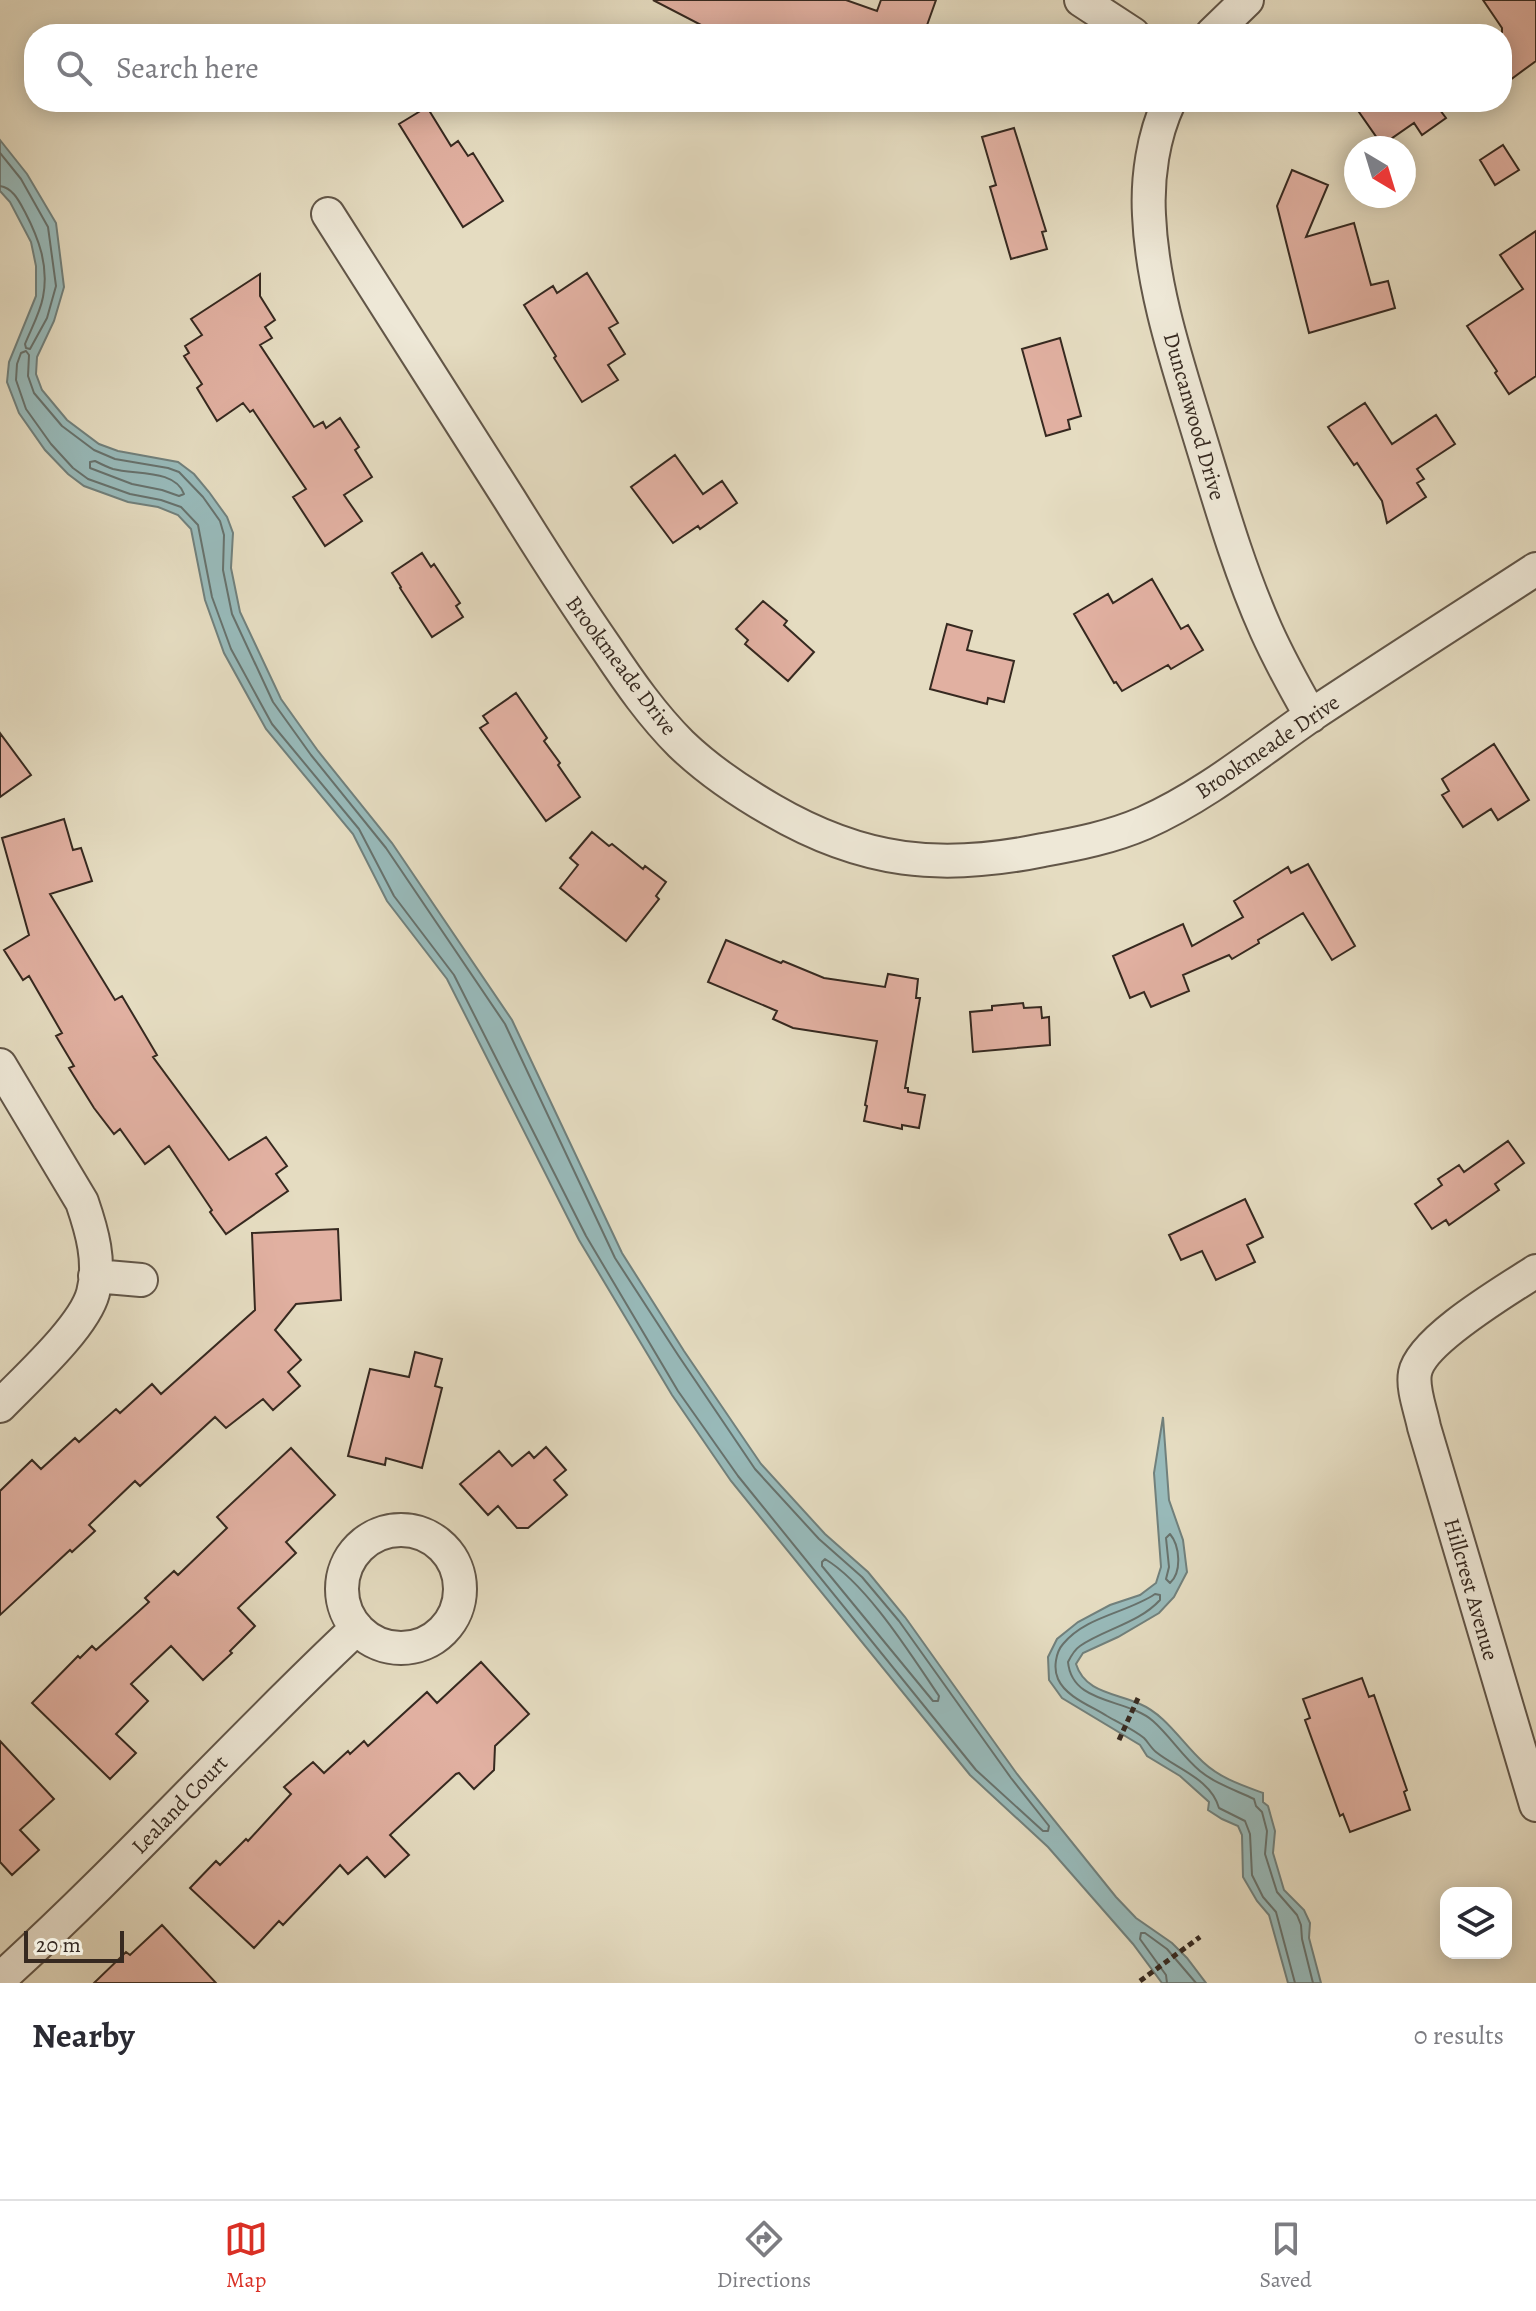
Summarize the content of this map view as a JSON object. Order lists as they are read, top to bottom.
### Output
{
  "streets": {
    "street": [
      "Duncanwood Drive",
      "Brookmeade Drive",
      "Hillcrest Avenue",
      "Lealand Court"
    ]
  },
  "crossings": [
    ["Duncanwood Drive", "Brookmeade Drive"]
  ],
  "scale_bar": "20 m",
  "north": "bottom right",
  "page": {
    "search": "Search here",
    "scale": "20 m",
    "heading": ["Nearby", "0 results"],
    "nav": ["Map", "Directions", "Saved"]
  }
}
